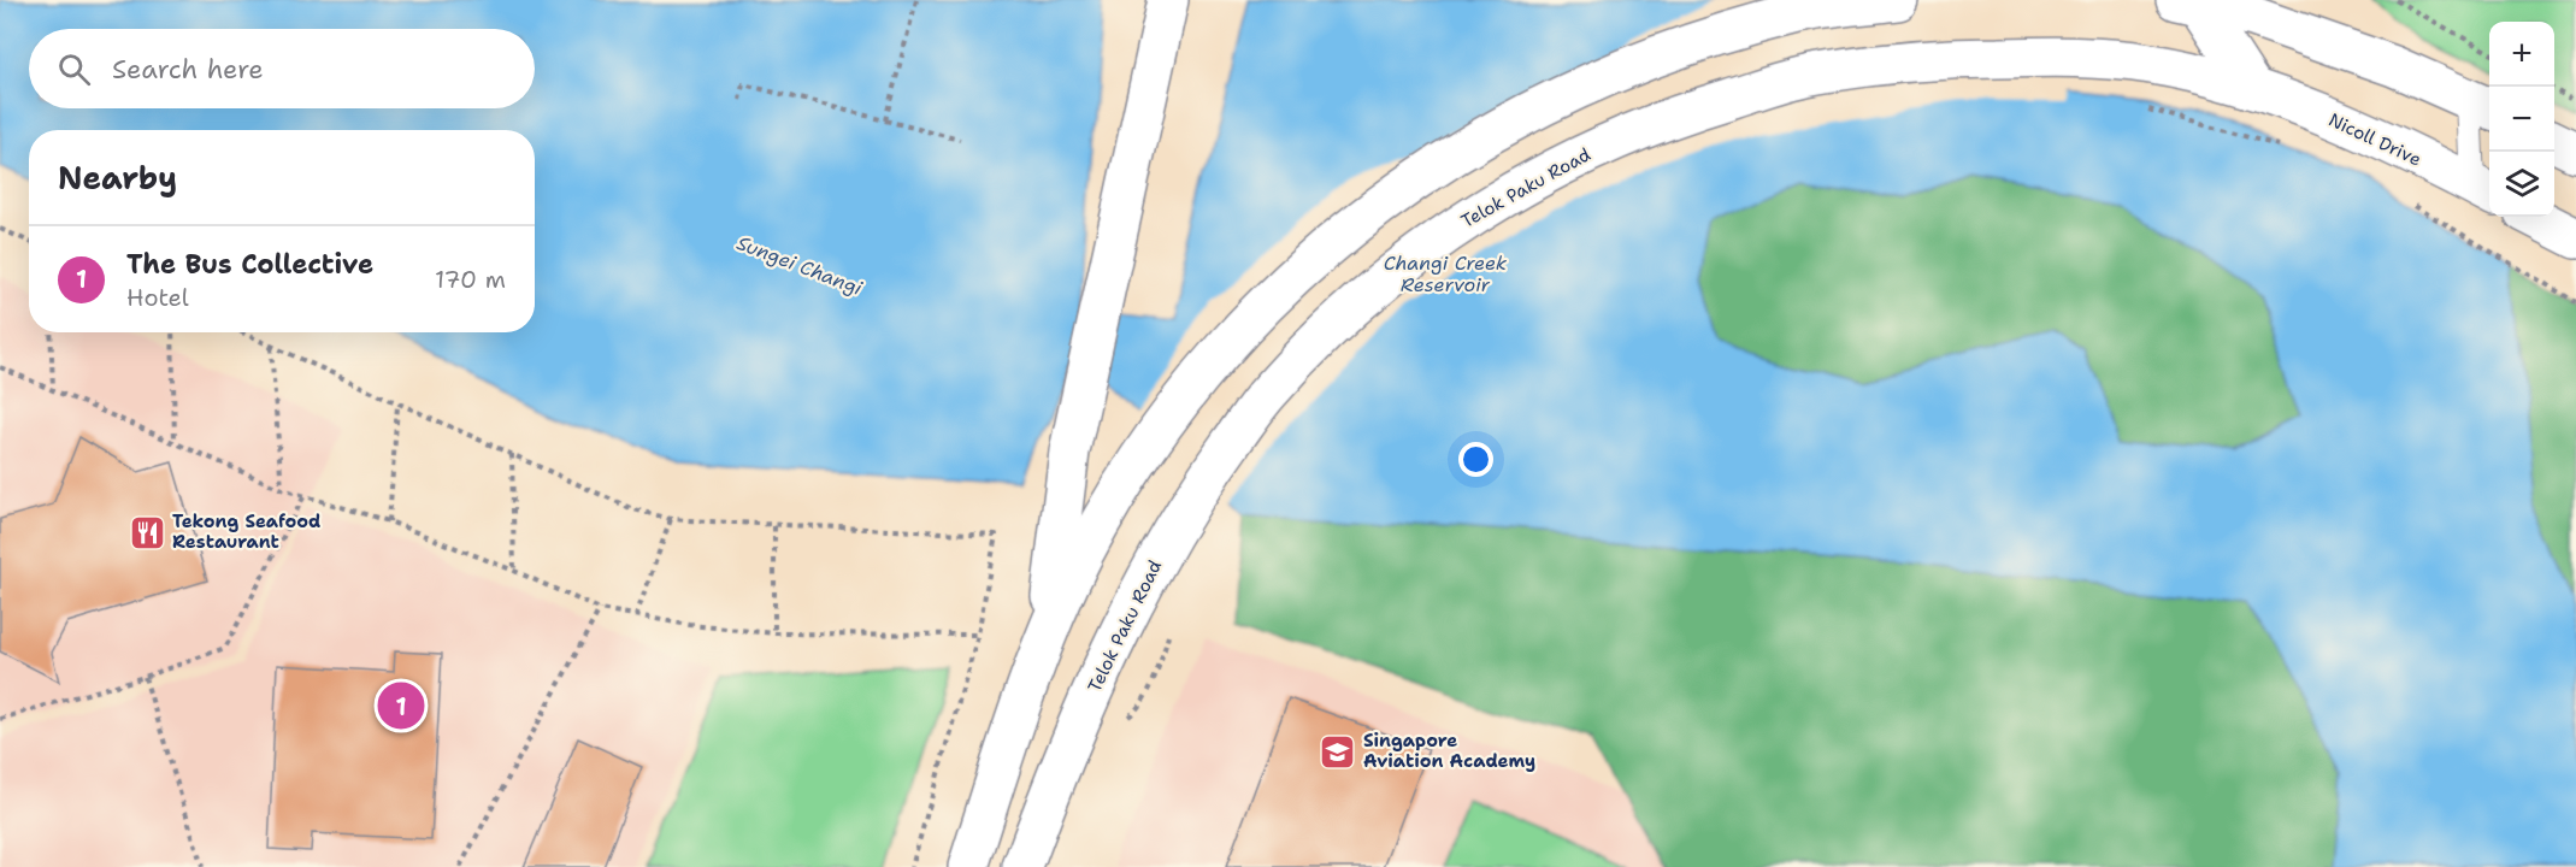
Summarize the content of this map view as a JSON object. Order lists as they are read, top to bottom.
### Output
{
  "streets": {
    "main road": ["Nicoll Drive", "Telok Paku Road"]
  },
  "crossings": [
    ["Nicoll Drive", "Telok Paku Road"]
  ],
  "water": ["Changi Creek Reservoir", "Sungei Changi"],
  "places": {
    "restaurant": ["Tekong Seafood Restaurant"],
    "school or university": ["Singapore Aviation Academy"]
  },
  "page": {
    "map_buttons": ["+", "−"],
    "search": "Search here",
    "heading": "Nearby",
    "list": [
      {
        "mark": "1",
        "name": "The Bus Collective",
        "note": "Hotel",
        "value": "170 m"
      }
    ],
    "pins": "1"
  }
}
